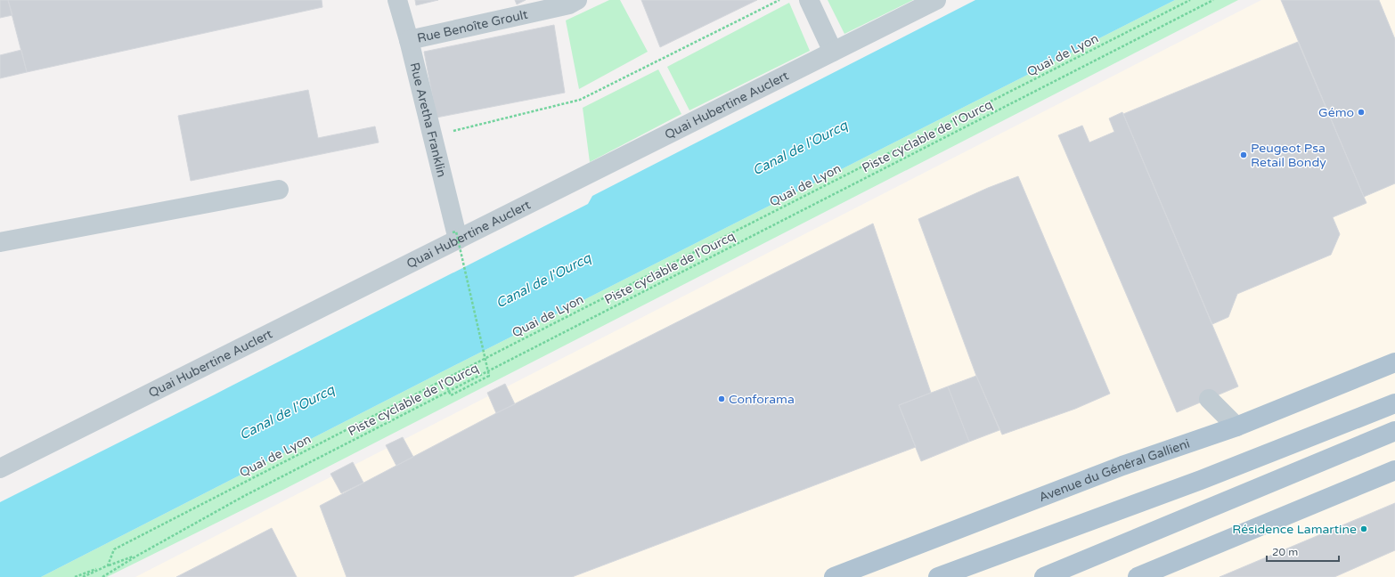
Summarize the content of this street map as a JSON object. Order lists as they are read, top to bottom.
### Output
{
  "streets": {
    "main road": ["Avenue du Général Gallieni"],
    "street": ["Rue Benoîte Groult", "Quai Hubertine Auclert", "Rue Aretha Franklin"],
    "path": ["Quai de Lyon", "Piste cyclable de l'Ourcq"]
  },
  "crossings": [
    ["Rue Benoîte Groult", "Rue Aretha Franklin"],
    ["Quai Hubertine Auclert", "Rue Aretha Franklin"]
  ],
  "water": ["Canal de l'Ourcq"],
  "places": [
    "Gémo",
    "Peugeot Psa Retail Bondy",
    "Conforama",
    "Résidence Lamartine"
  ],
  "scale_bar": "20 m"
}
